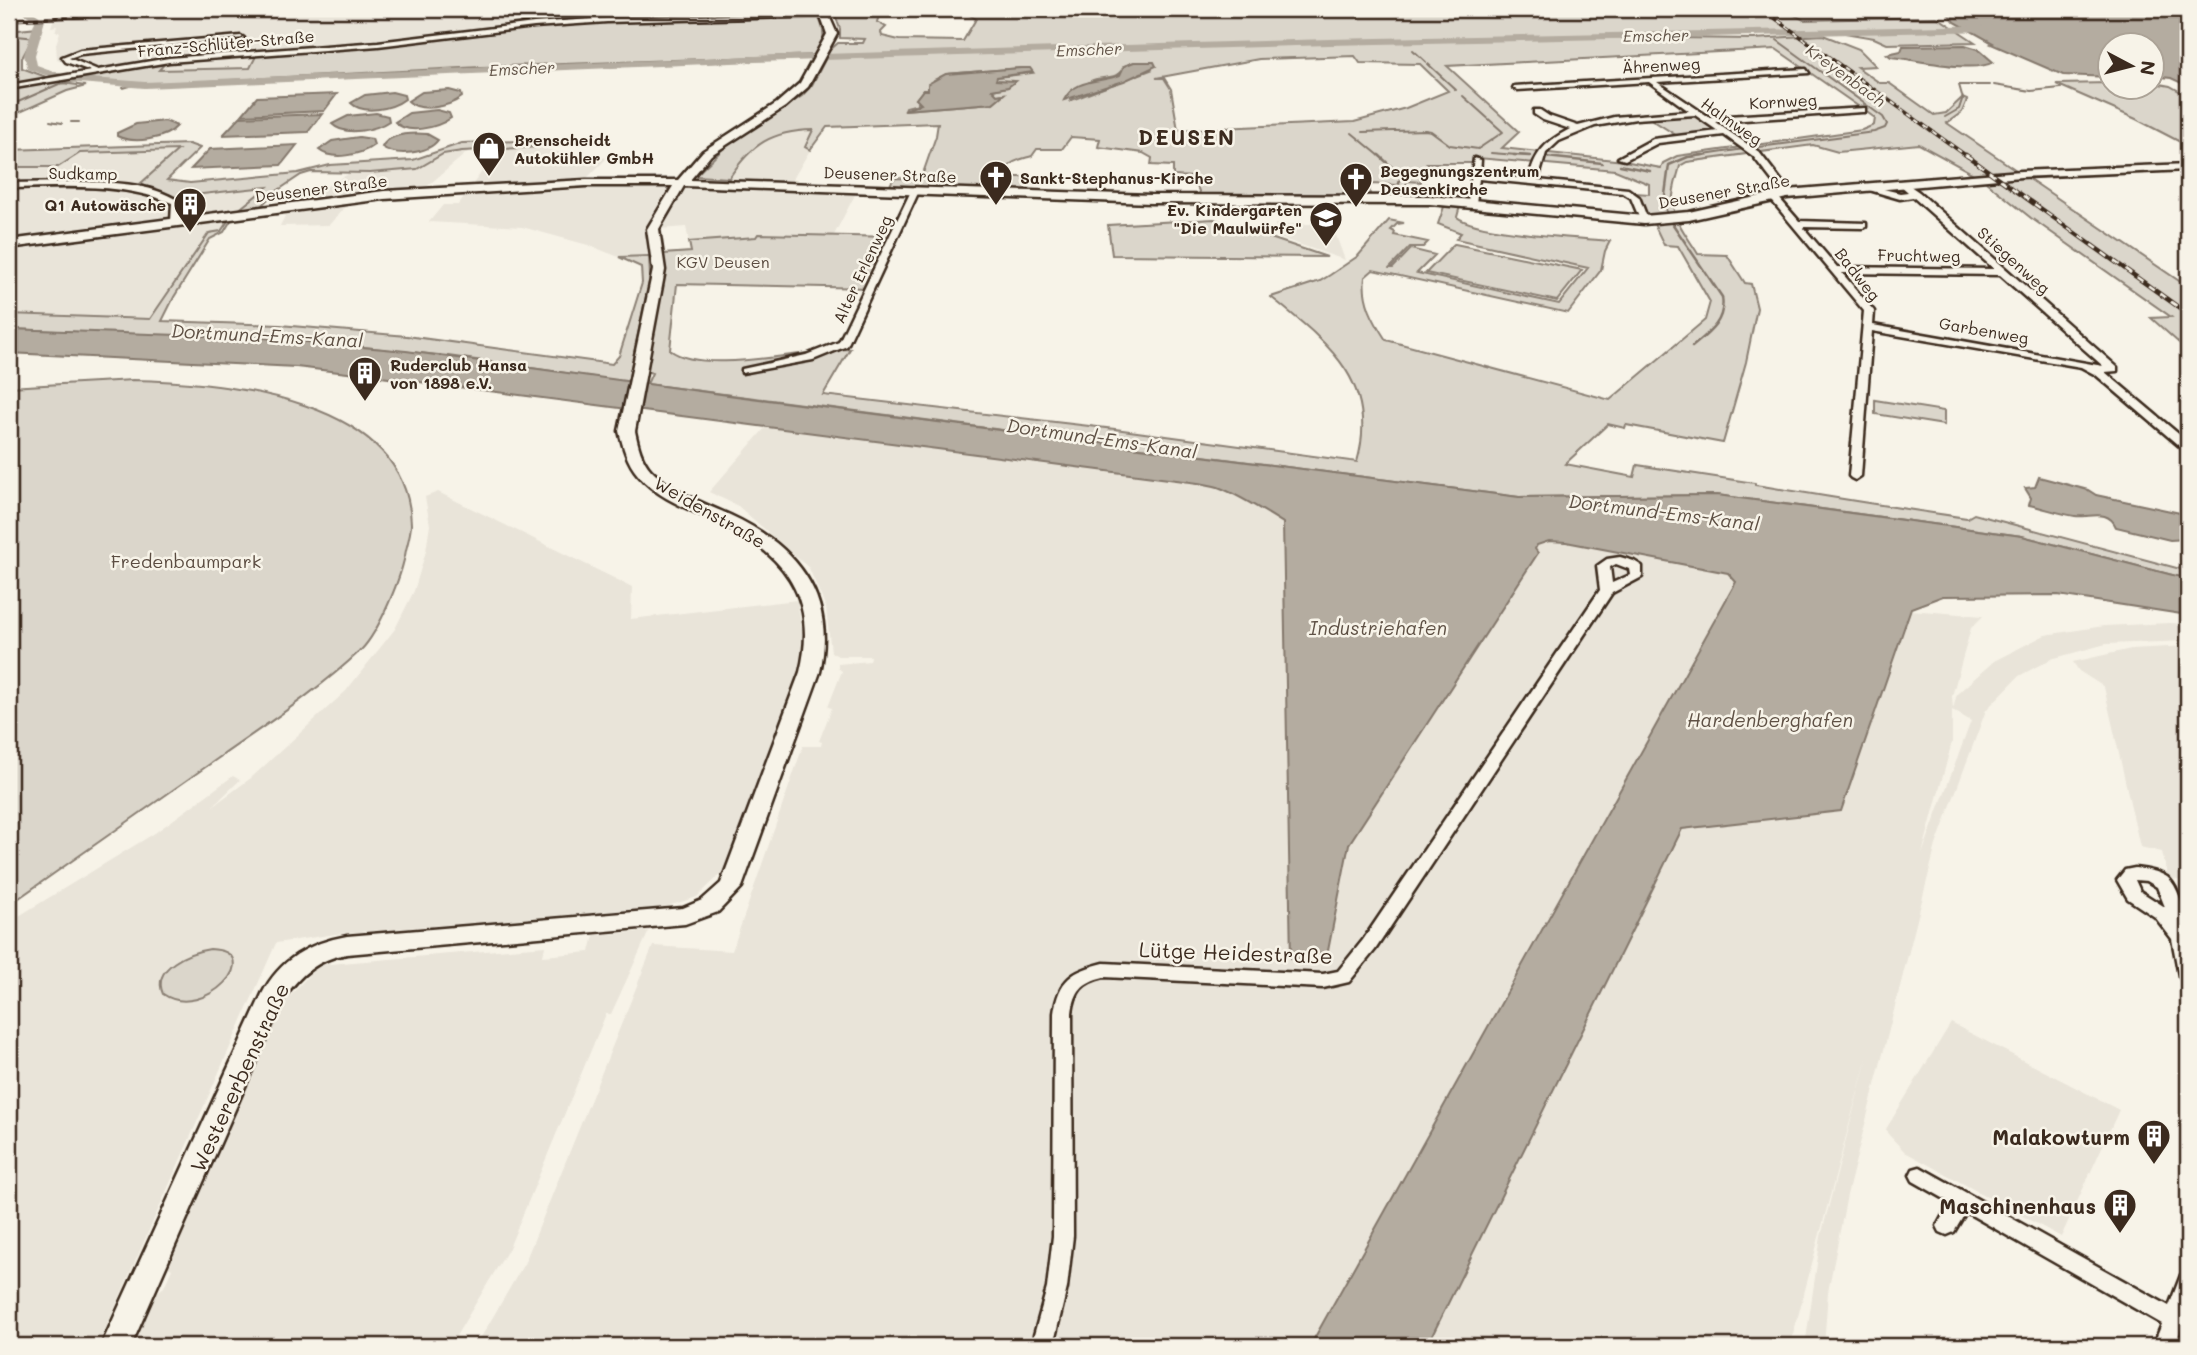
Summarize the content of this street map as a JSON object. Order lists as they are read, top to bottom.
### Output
{
  "streets": {
    "street": [
      "Franz-Schlüter-Straße",
      "Ährenweg",
      "Kornweg",
      "Halmweg",
      "Sudkamp",
      "Deusener Straße",
      "Fruchtweg",
      "Stiegenweg",
      "Alter Erlenweg",
      "Badweg",
      "Garbenweg",
      "Weidenstraße",
      "Lütge Heidestraße",
      "Westererbenstraße"
    ]
  },
  "crossings": [
    ["Franz-Schlüter-Straße", "Weidenstraße"],
    ["Ährenweg", "Halmweg"],
    ["Kornweg", "Halmweg"],
    ["Halmweg", "Deusener Straße"],
    ["Sudkamp", "Deusener Straße"],
    ["Deusener Straße", "Stiegenweg"],
    ["Deusener Straße", "Alter Erlenweg"],
    ["Deusener Straße", "Badweg"],
    ["Deusener Straße", "Weidenstraße"],
    ["Fruchtweg", "Stiegenweg"],
    ["Fruchtweg", "Badweg"],
    ["Badweg", "Garbenweg"],
    ["Weidenstraße", "Westererbenstraße"]
  ],
  "districts": ["DEUSEN"],
  "water": [
    "Emscher",
    "Kreyenbach",
    "Dortmund-Ems-Kanal",
    "Industriehafen",
    "Hardenberghafen"
  ],
  "parks": ["KGV Deusen", "Fredenbaumpark"],
  "places": {
    "shop": ["Brenscheidt Autokühler GmbH"],
    "church": ["Sankt-Stephanus-Kirche", "Begegnungszentrum Deusenkirche"],
    "building": [
      "Q1 Autowäsche",
      "Ruderclub Hansa von 1898 e.V.",
      "Malakowturm",
      "Maschinenhaus"
    ],
    "school or university": ["Ev. Kindergarten \"Die Maulwürfe\""]
  },
  "north": "right"
}
